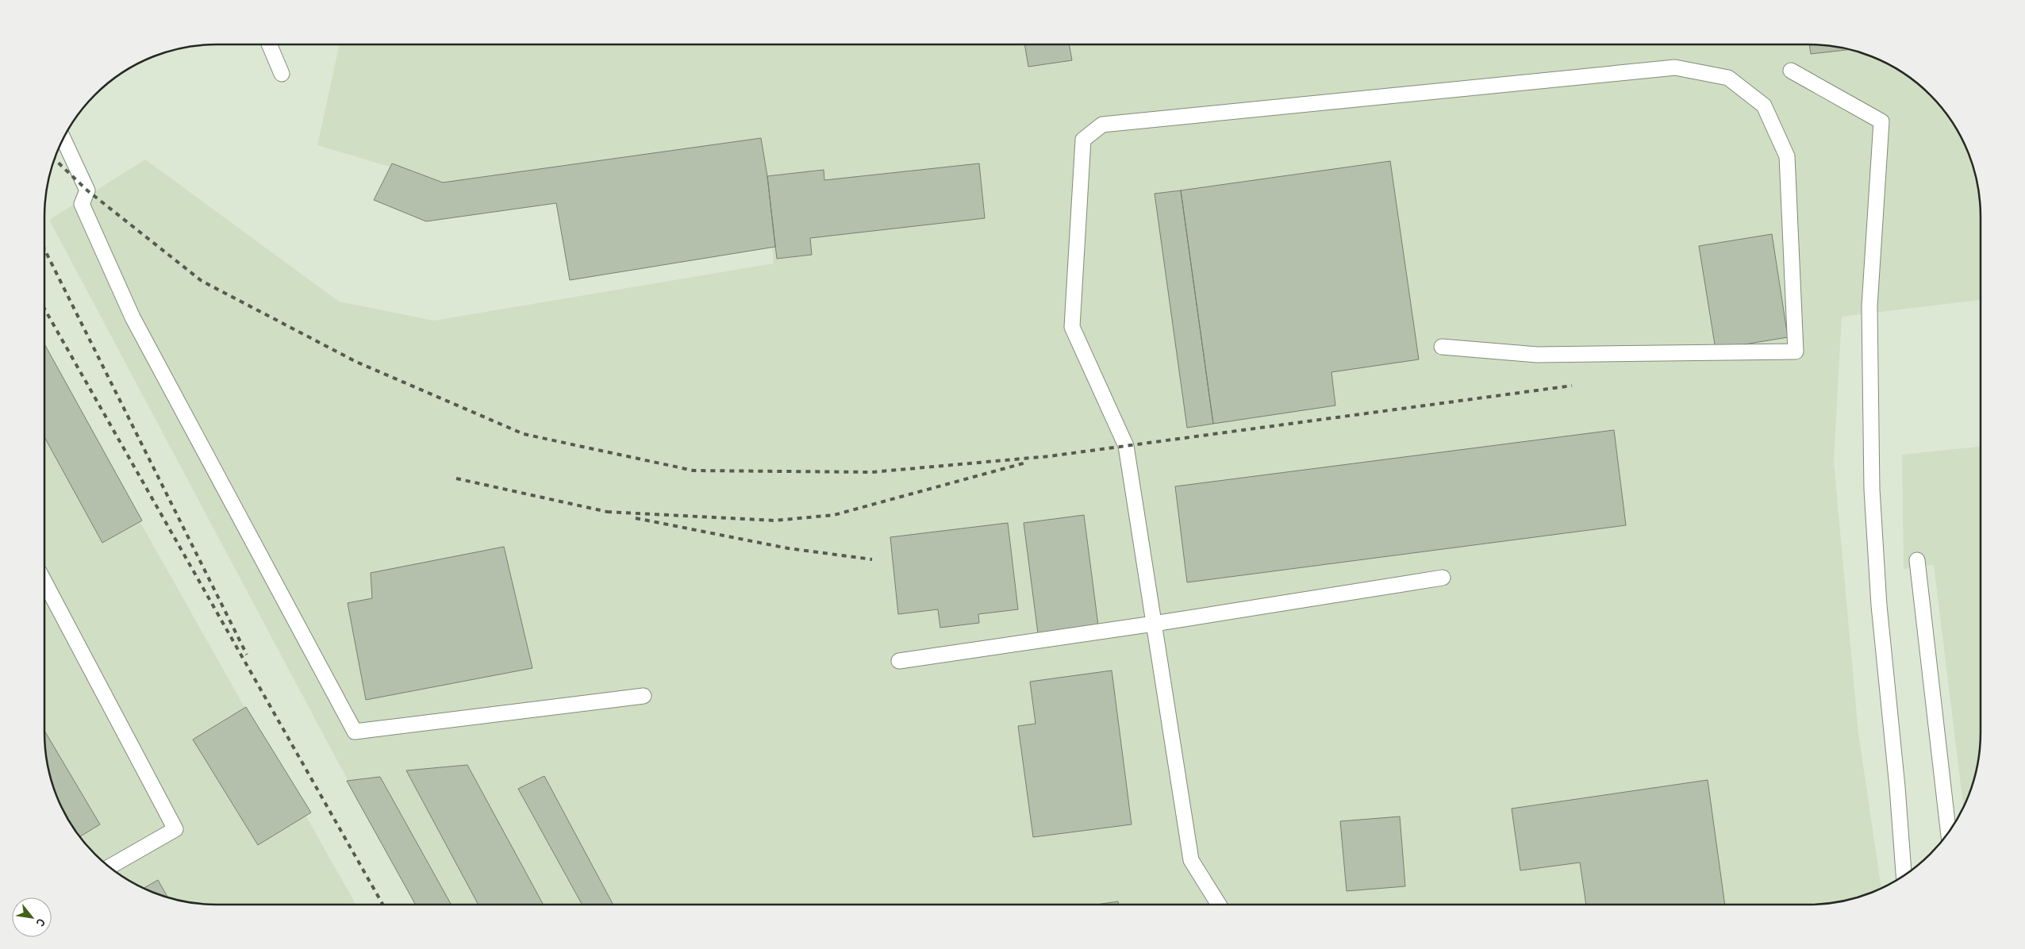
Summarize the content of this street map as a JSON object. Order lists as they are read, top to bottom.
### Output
{
  "north": "bottom right"
}
